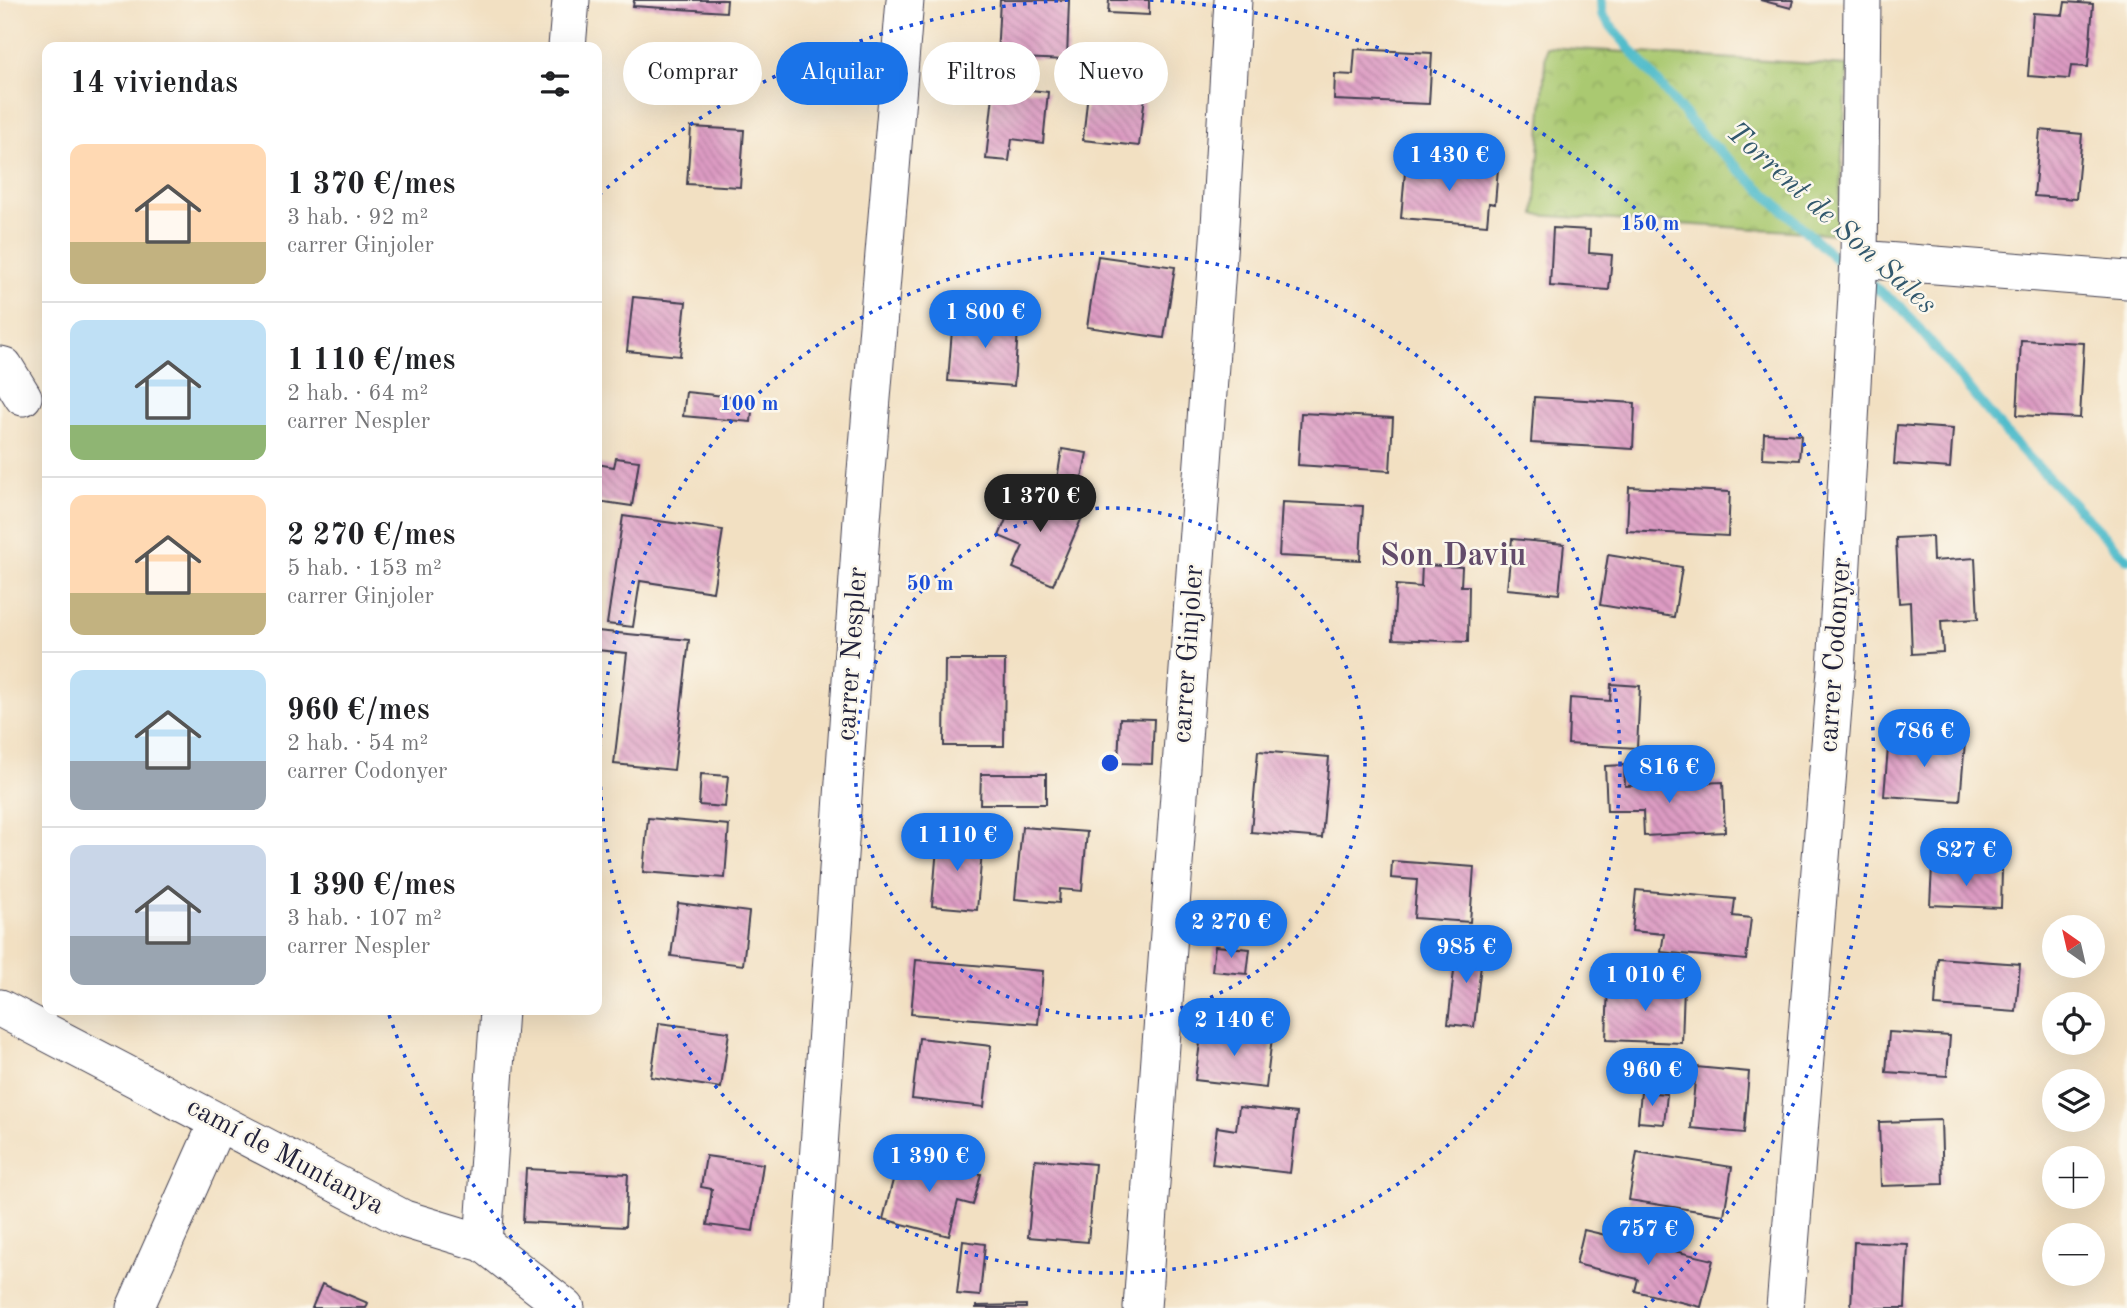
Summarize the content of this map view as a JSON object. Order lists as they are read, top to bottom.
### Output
{
  "streets": {
    "street": [
      "carrer Nespler",
      "carrer Ginjoler",
      "carrer Codonyer",
      "camí de Muntanya"
    ]
  },
  "districts": ["Son Daviu"],
  "water": ["Torrent de Son Sales"],
  "north": "top left",
  "page": {
    "chip": [
      "Comprar",
      "Alquilar",
      "Filtros",
      "Nuevo"
    ],
    "heading": "14 viviendas",
    "list": [
      {
        "name": "1 370 €/mes",
        "note": "3 hab. · 92 m² · carrer Ginjoler"
      },
      {
        "name": "1 110 €/mes",
        "note": "2 hab. · 64 m² · carrer Nespler"
      },
      {
        "name": "2 270 €/mes",
        "note": "5 hab. · 153 m² · carrer Ginjoler"
      },
      {
        "name": "960 €/mes",
        "note": "2 hab. · 54 m² · carrer Codonyer"
      },
      {
        "name": "1 390 €/mes",
        "note": "3 hab. · 107 m² · carrer Nespler"
      }
    ],
    "price": [
      "1 430 €",
      "1 800 €",
      "1 370 €",
      "786 €",
      "816 €",
      "1 110 €",
      "827 €",
      "2 270 €",
      "985 €",
      "1 010 €",
      "2 140 €",
      "960 €",
      "1 390 €",
      "757 €"
    ],
    "map_buttons": ["+", "−"]
  },
  "rings": ["150 m", "100 m", "50 m"]
}
